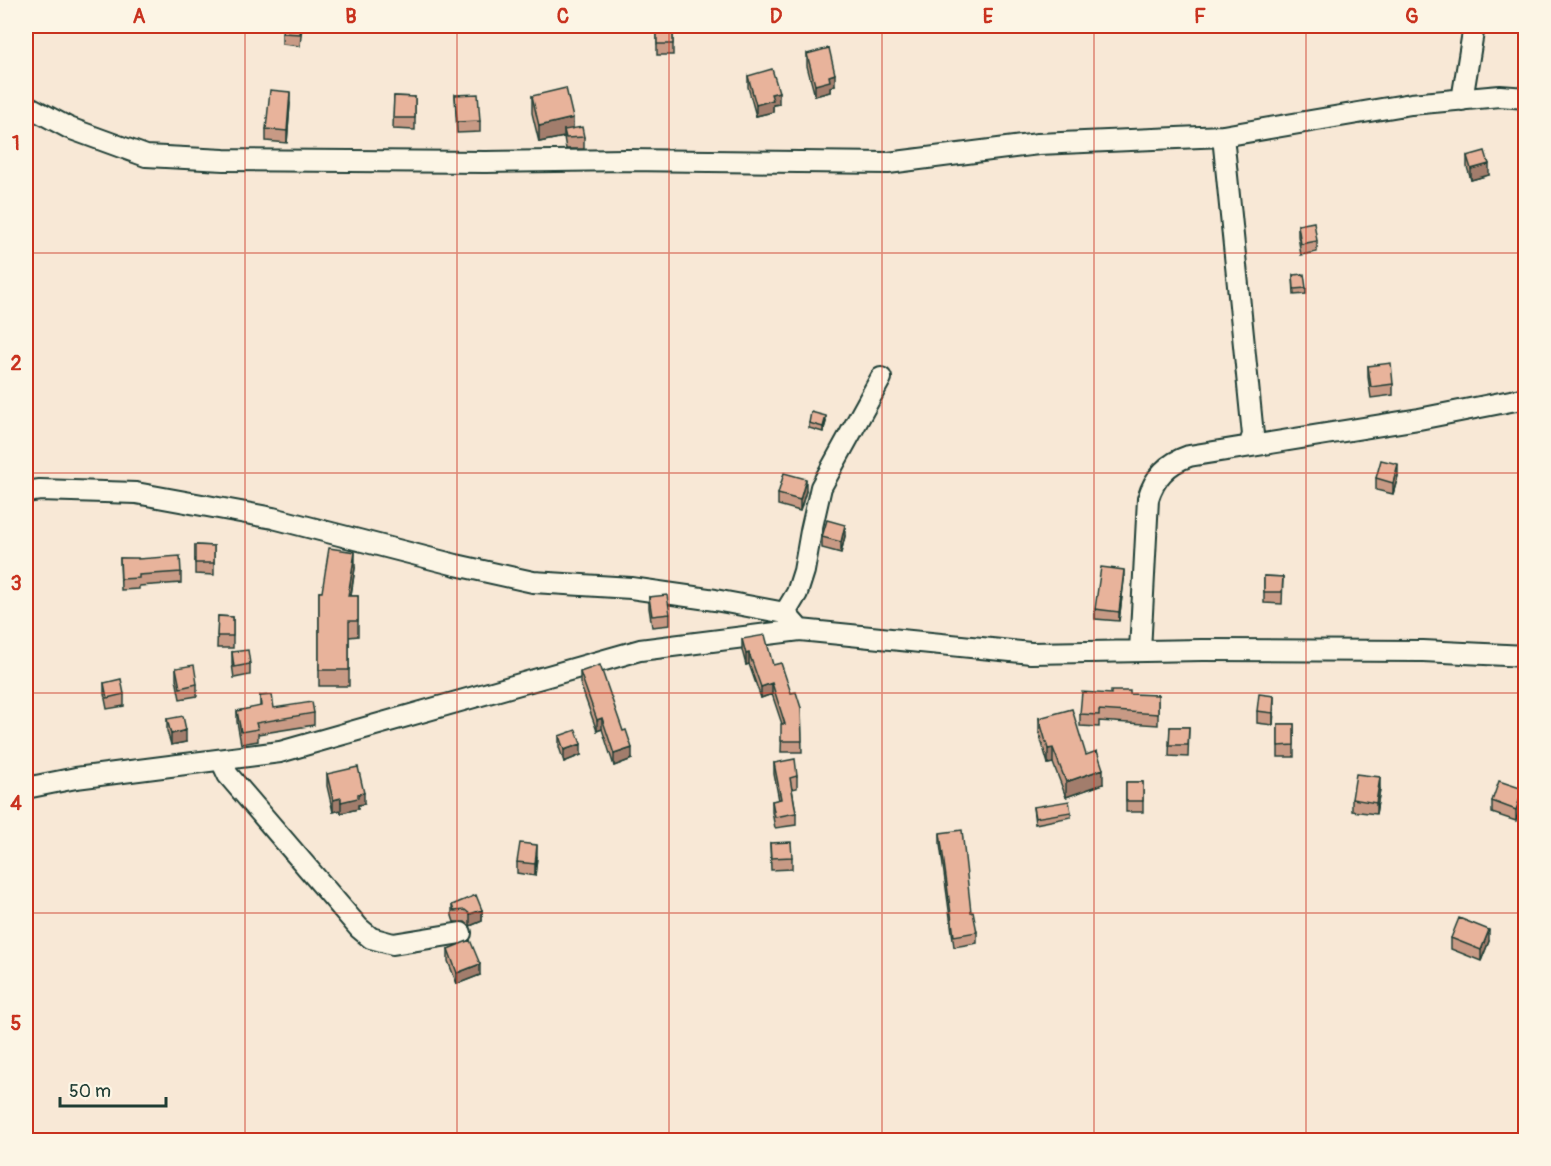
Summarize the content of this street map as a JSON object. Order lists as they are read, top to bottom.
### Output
{
  "scale_bar": "50 m",
  "grid": {
    "columns": [
      "A",
      "B",
      "C",
      "D",
      "E",
      "F",
      "G"
    ],
    "rows": [
      "1",
      "2",
      "3",
      "4",
      "5"
    ]
  }
}
